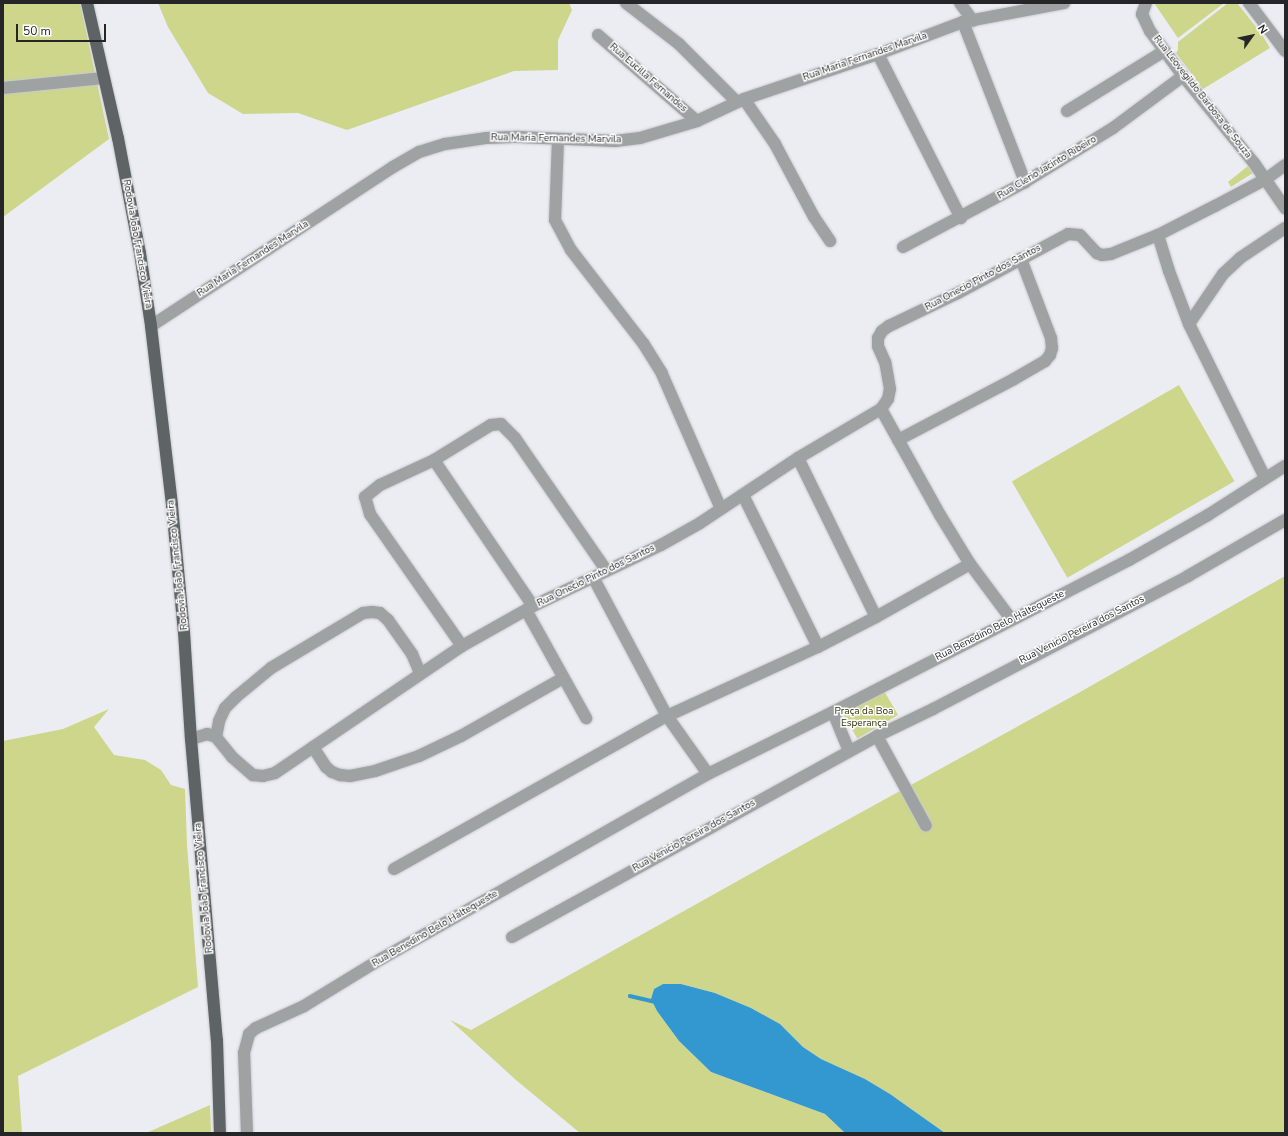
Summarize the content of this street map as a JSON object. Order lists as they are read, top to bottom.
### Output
{
  "streets": {
    "main road": ["Rodovia João Francisco Vieira"],
    "street": [
      "Rua Maria Fernandes Marvila",
      "Rua Eucilla Fernandes",
      "Rua Leovegildo Barbosa de Souza",
      "Rua Clerio Jacinto Ribeiro",
      "Rua Onecio Pinto dos Santos",
      "Rua Benedino Belo Haltequeste",
      "Rua Venicio Pereira dos Santos"
    ]
  },
  "crossings": [
    ["Rua Maria Fernandes Marvila", "Rua Eucilla Fernandes"],
    ["Rua Maria Fernandes Marvila", "Rodovia João Francisco Vieira"],
    ["Rua Leovegildo Barbosa de Souza", "Rua Clerio Jacinto Ribeiro"],
    ["Rua Leovegildo Barbosa de Souza", "Rua Onecio Pinto dos Santos"]
  ],
  "parks": ["Praça da Boa Esperança"],
  "scale_bar": "50 m",
  "north": "top right"
}
